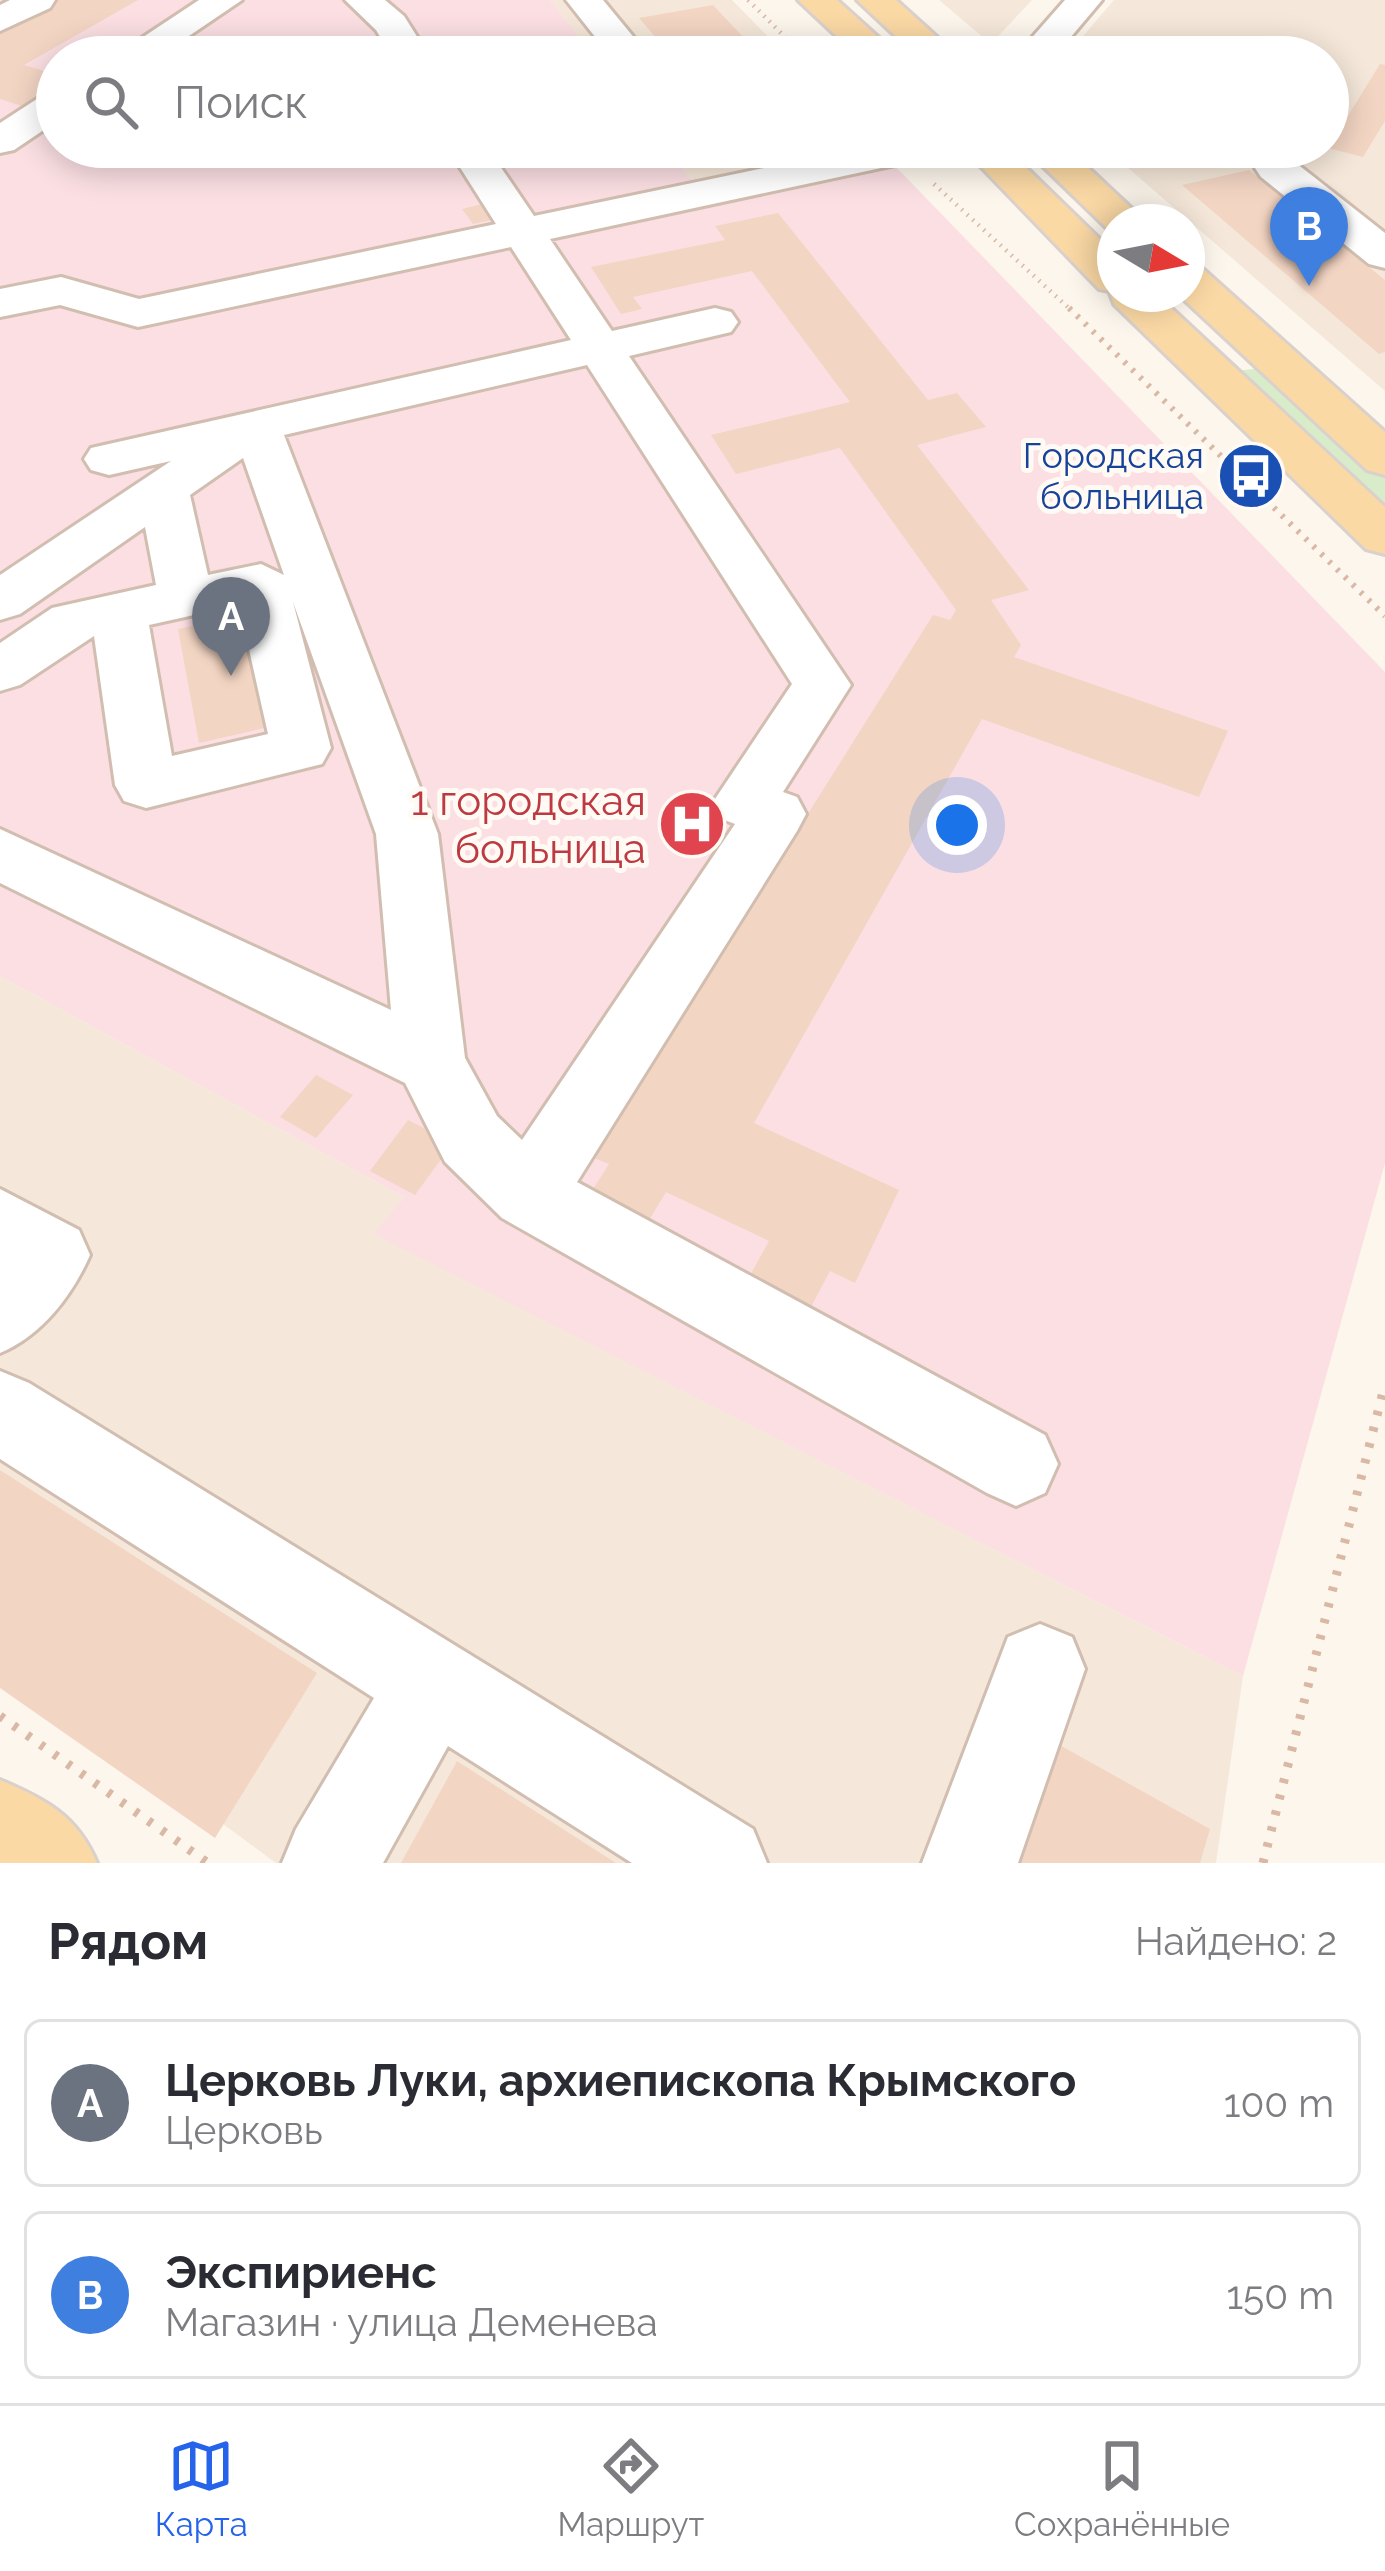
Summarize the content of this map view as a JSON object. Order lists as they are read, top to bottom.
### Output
{
  "places": {
    "bus stop": ["Городская больница"],
    "hospital": ["1 городская больница"]
  },
  "north": "right",
  "page": {
    "search": "Поиск",
    "pins": ["B", "A"],
    "heading": ["Рядом", "Найдено: 2"],
    "list": [
      {
        "mark": "A",
        "name": "Церковь Луки, архиепископа Крымского",
        "note": "Церковь",
        "value": "100 m"
      },
      {
        "mark": "B",
        "name": "Экспириенс",
        "note": "Магазин · улица Деменева",
        "value": "150 m"
      }
    ],
    "nav": ["Карта", "Маршрут", "Сохранённые"]
  }
}
